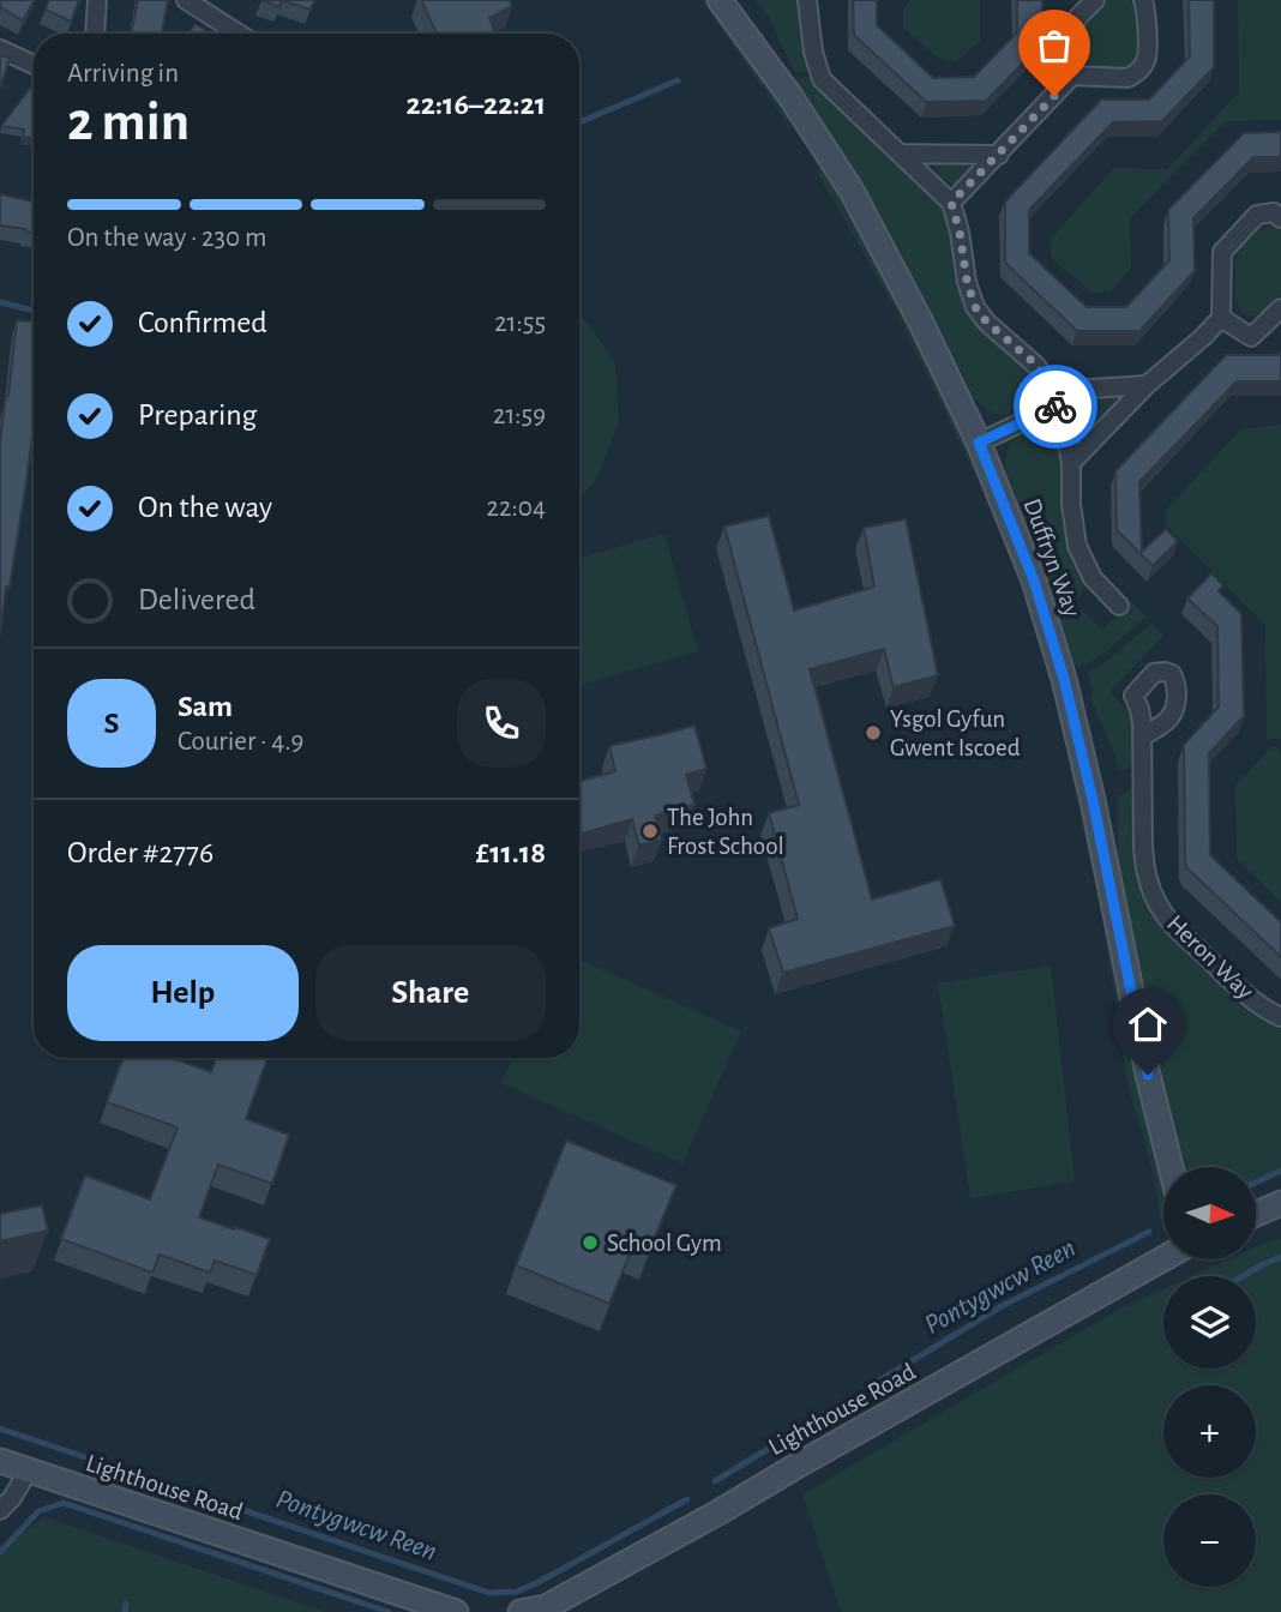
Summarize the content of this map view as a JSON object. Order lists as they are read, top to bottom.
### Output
{
  "streets": {
    "street": ["Duffryn Way", "Heron Way", "Lighthouse Road"]
  },
  "water": ["Pontygwcw Reen"],
  "places": ["Ysgol Gyfun Gwent Iscoed", "The John Frost School", "School Gym"],
  "north": "right",
  "page": {
    "heading": ["2 min", "Arriving in", "22:16–22:21"],
    "panel": [
      "Sam",
      "Courier · 4.9",
      "Order #2776",
      "£11.18"
    ],
    "bar": "On the way · 230 m",
    "list": [
      ["Confirmed", "21:55"],
      ["Preparing", "21:59"],
      ["On the way", "22:04"],
      "Delivered"
    ],
    "round": "S",
    "buttons": ["Help", "Share"],
    "map_buttons": ["+", "−"]
  }
}
